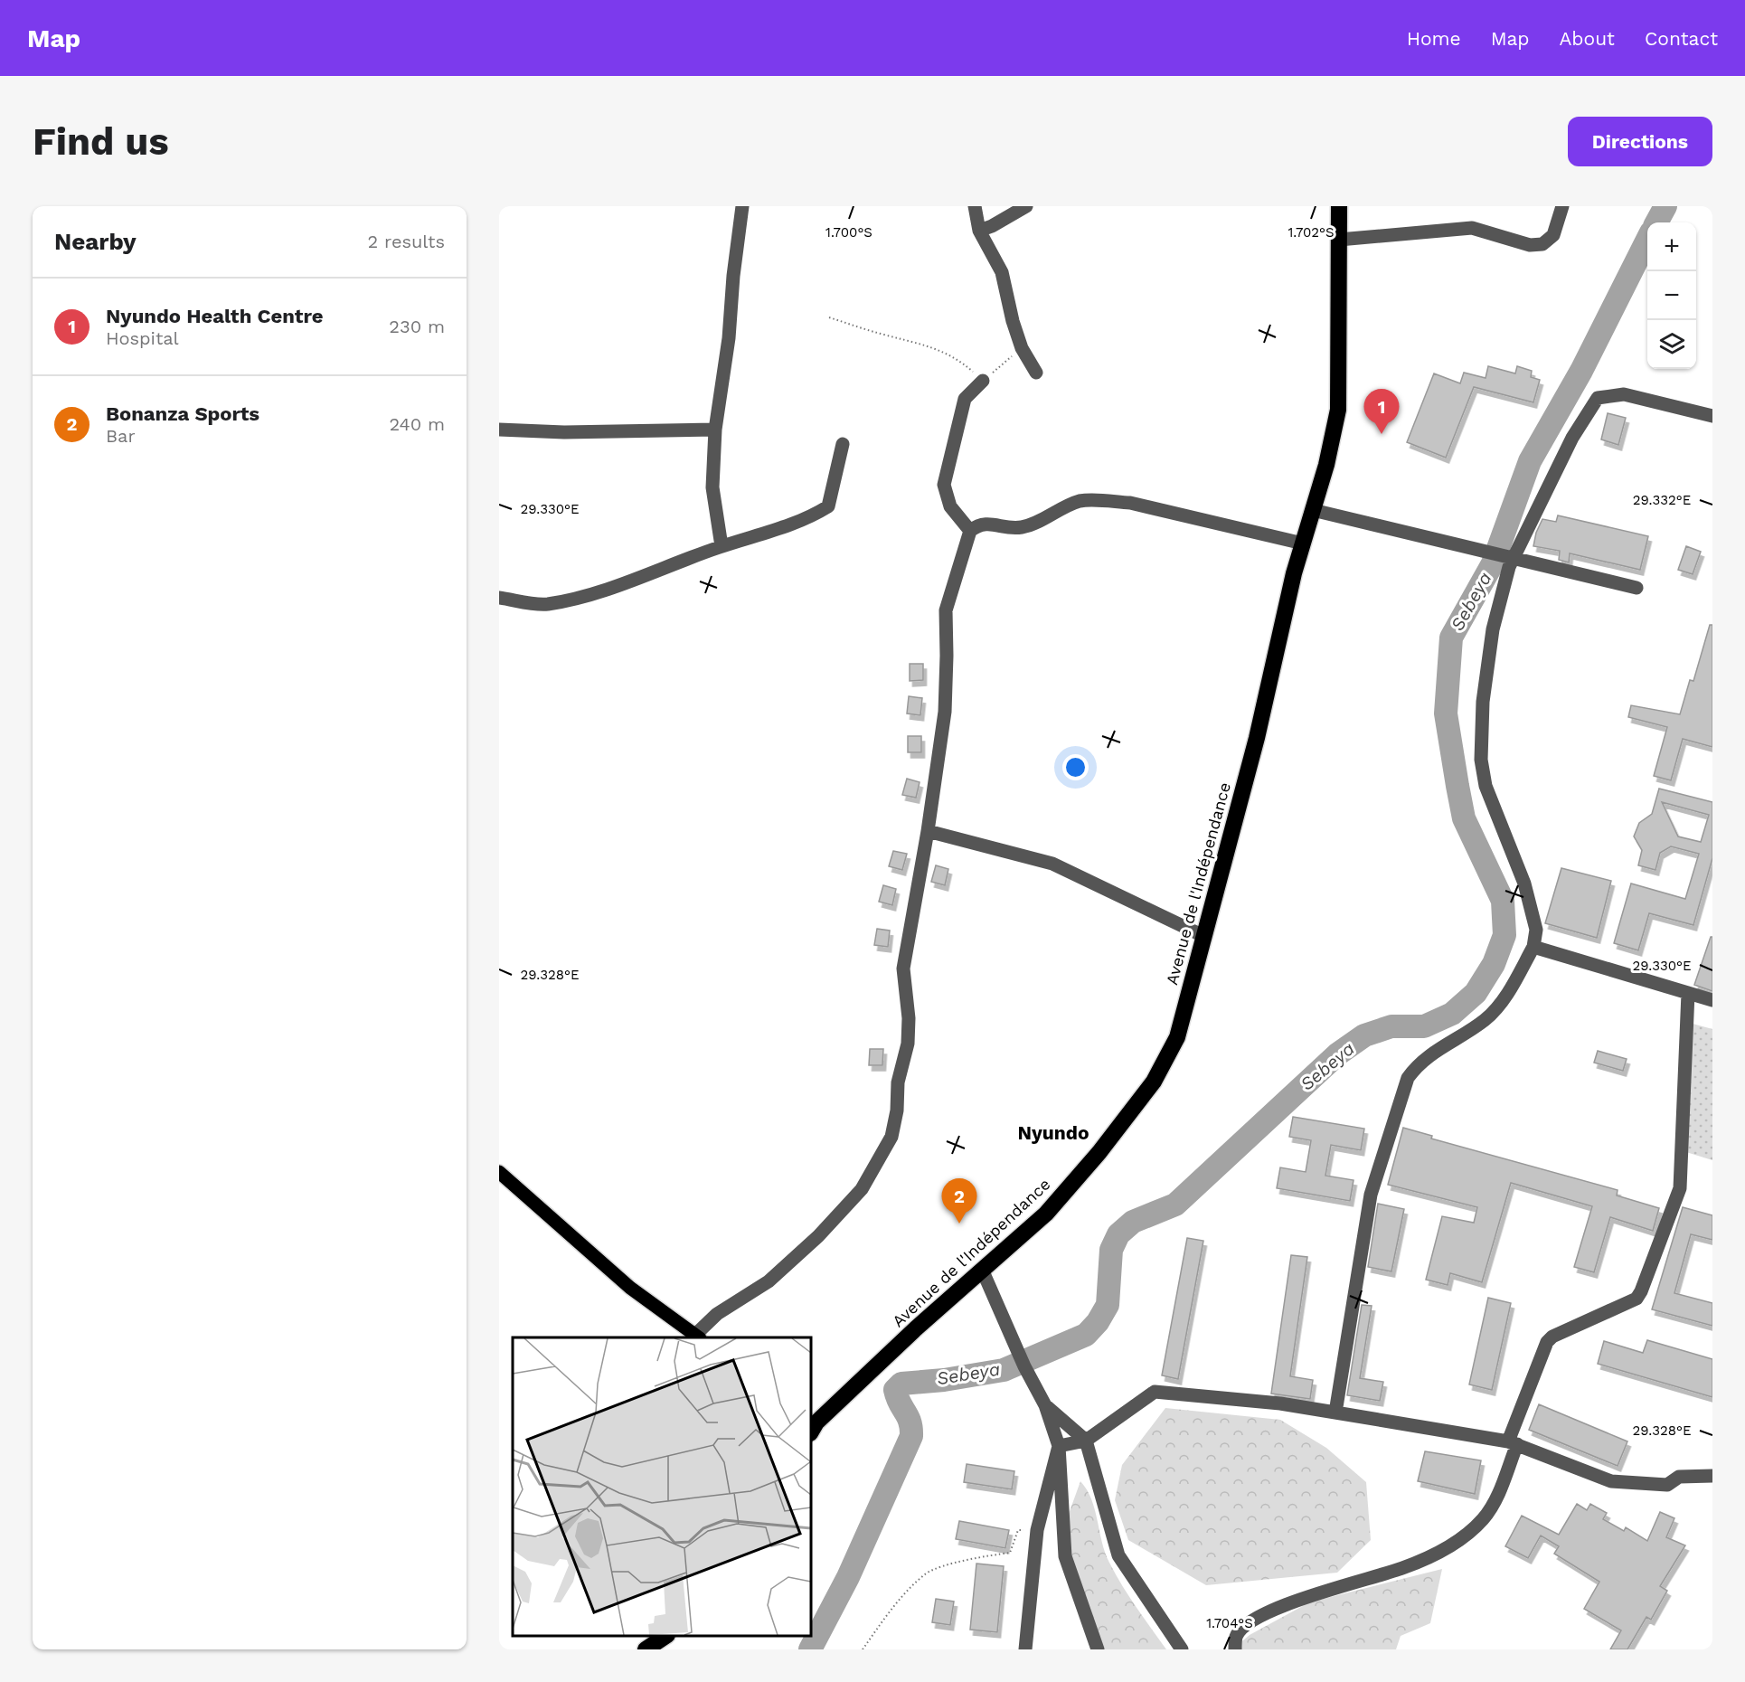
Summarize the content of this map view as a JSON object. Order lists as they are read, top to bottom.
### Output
{
  "streets": {
    "highway": ["Avenue de l'Indépendance"]
  },
  "districts": ["Nyundo"],
  "water": ["Sebeya"],
  "page": {
    "header": "Map",
    "nav": [
      "Home",
      "Map",
      "About",
      "Contact"
    ],
    "buttons": "Directions",
    "title": "Find us",
    "heading": ["Nearby", "2 results"],
    "map_buttons": ["+", "−"],
    "list": [
      {
        "mark": "1",
        "name": "Nyundo Health Centre",
        "note": "Hospital",
        "value": "230 m"
      },
      {
        "mark": "2",
        "name": "Bonanza Sports",
        "note": "Bar",
        "value": "240 m"
      }
    ],
    "pins": ["1", "2"]
  },
  "coordinates": [
    "1.702°S",
    "1.700°S",
    "29.332°E",
    "29.330°E",
    "29.328°E",
    "1.704°S"
  ]
}
